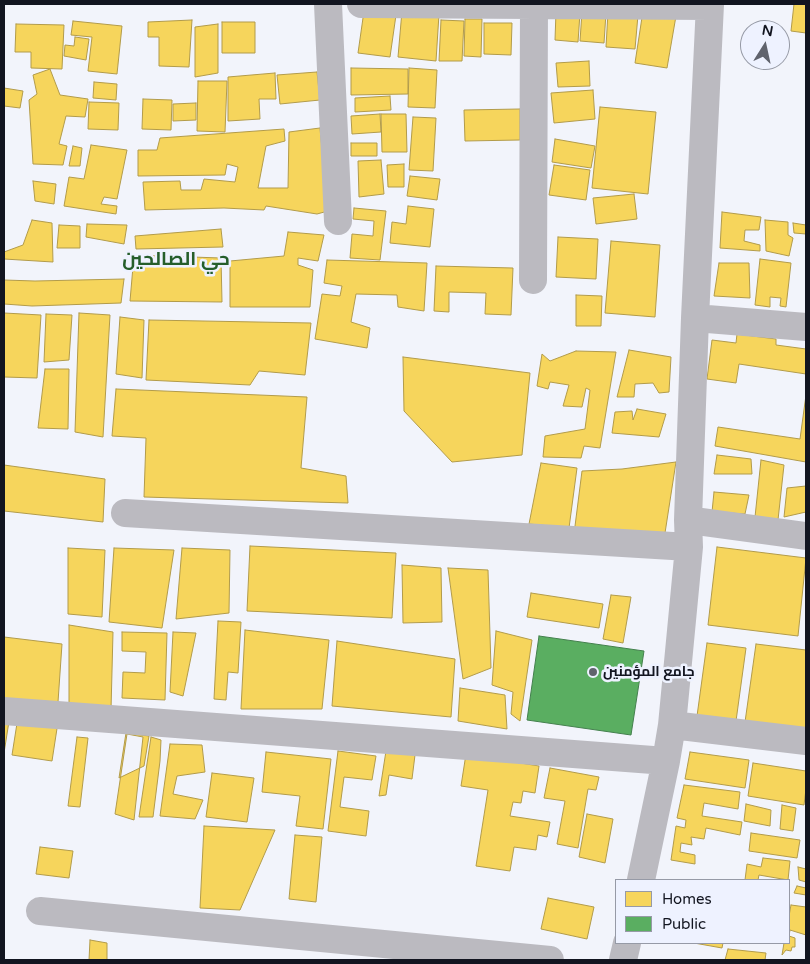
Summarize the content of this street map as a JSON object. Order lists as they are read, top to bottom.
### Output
{
  "districts": ["حي الصالحين"],
  "places": ["جامع المؤمنين"],
  "legend": ["Homes", "Public"],
  "north": "top"
}
